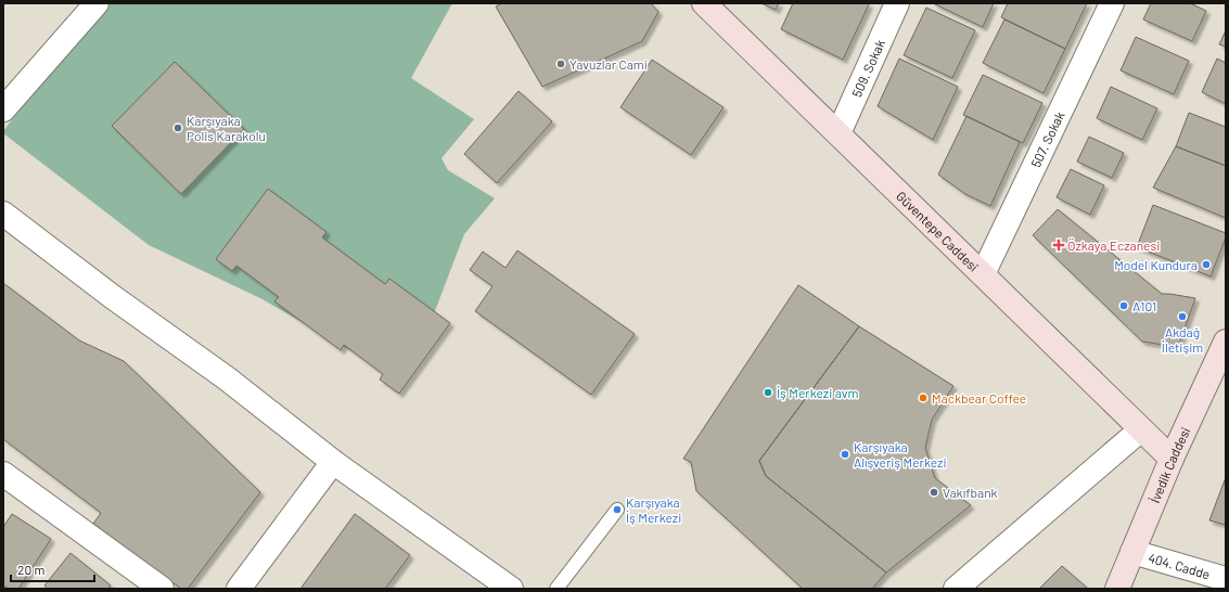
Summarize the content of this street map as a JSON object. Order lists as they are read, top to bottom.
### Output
{
  "streets": {
    "street": [
      "509. Sokak",
      "507. Sokak",
      "Güventepe Caddesi",
      "İvedik Caddesi",
      "404. Cadde"
    ]
  },
  "crossings": [
    ["509. Sokak", "Güventepe Caddesi"],
    ["507. Sokak", "Güventepe Caddesi"],
    ["Güventepe Caddesi", "İvedik Caddesi"],
    ["İvedik Caddesi", "404. Cadde"]
  ],
  "places": {
    "other": [
      "Yavuzlar Cami",
      "Karşıyaka Polis Karakolu",
      "Model Kundura",
      "A101",
      "Akdağ İletişim",
      "İş Merkezi avm",
      "Mackbear Coffee",
      "Karşıyaka Alışveriş Merkezi",
      "Vakıfbank",
      "Karşıyaka İş Merkezi"
    ],
    "health": ["Özkaya Eczanesi"]
  },
  "scale_bar": "20 m"
}
